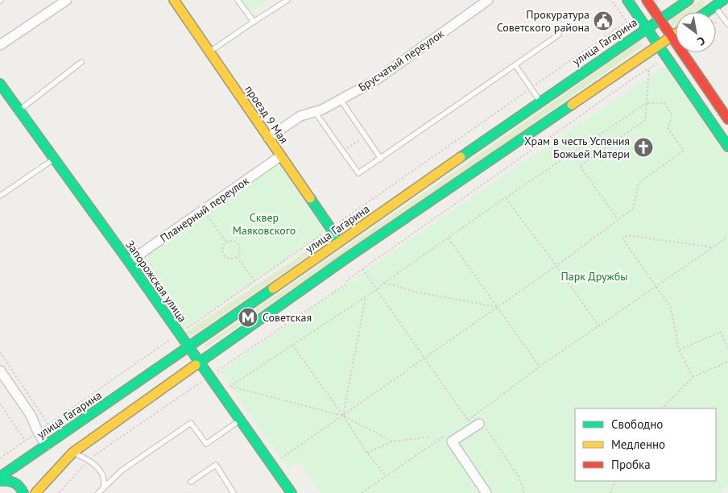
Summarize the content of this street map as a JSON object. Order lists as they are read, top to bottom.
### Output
{
  "streets": {
    "main road": ["улица Гагарина", "проезд 9 Мая", "Запорожская улица"],
    "street": ["Брусчатый переулок", "Планерный переулок"]
  },
  "crossings": [
    ["улица Гагарина", "проезд 9 Мая"],
    ["улица Гагарина", "Запорожская улица"],
    ["Брусчатый переулок", "проезд 9 Мая"],
    ["проезд 9 Мая", "Планерный переулок"],
    ["Планерный переулок", "Запорожская улица"]
  ],
  "parks": ["Сквер Маяковского", "Парк Дружбы"],
  "places": {
    "public building": ["Прокуратура Советского района"],
    "church": ["Храм в честь Успения Божьей Матери"],
    "metro station": ["Советская"]
  },
  "legend": ["Свободно", "Медленно", "Пробка"],
  "north": "bottom right"
}
